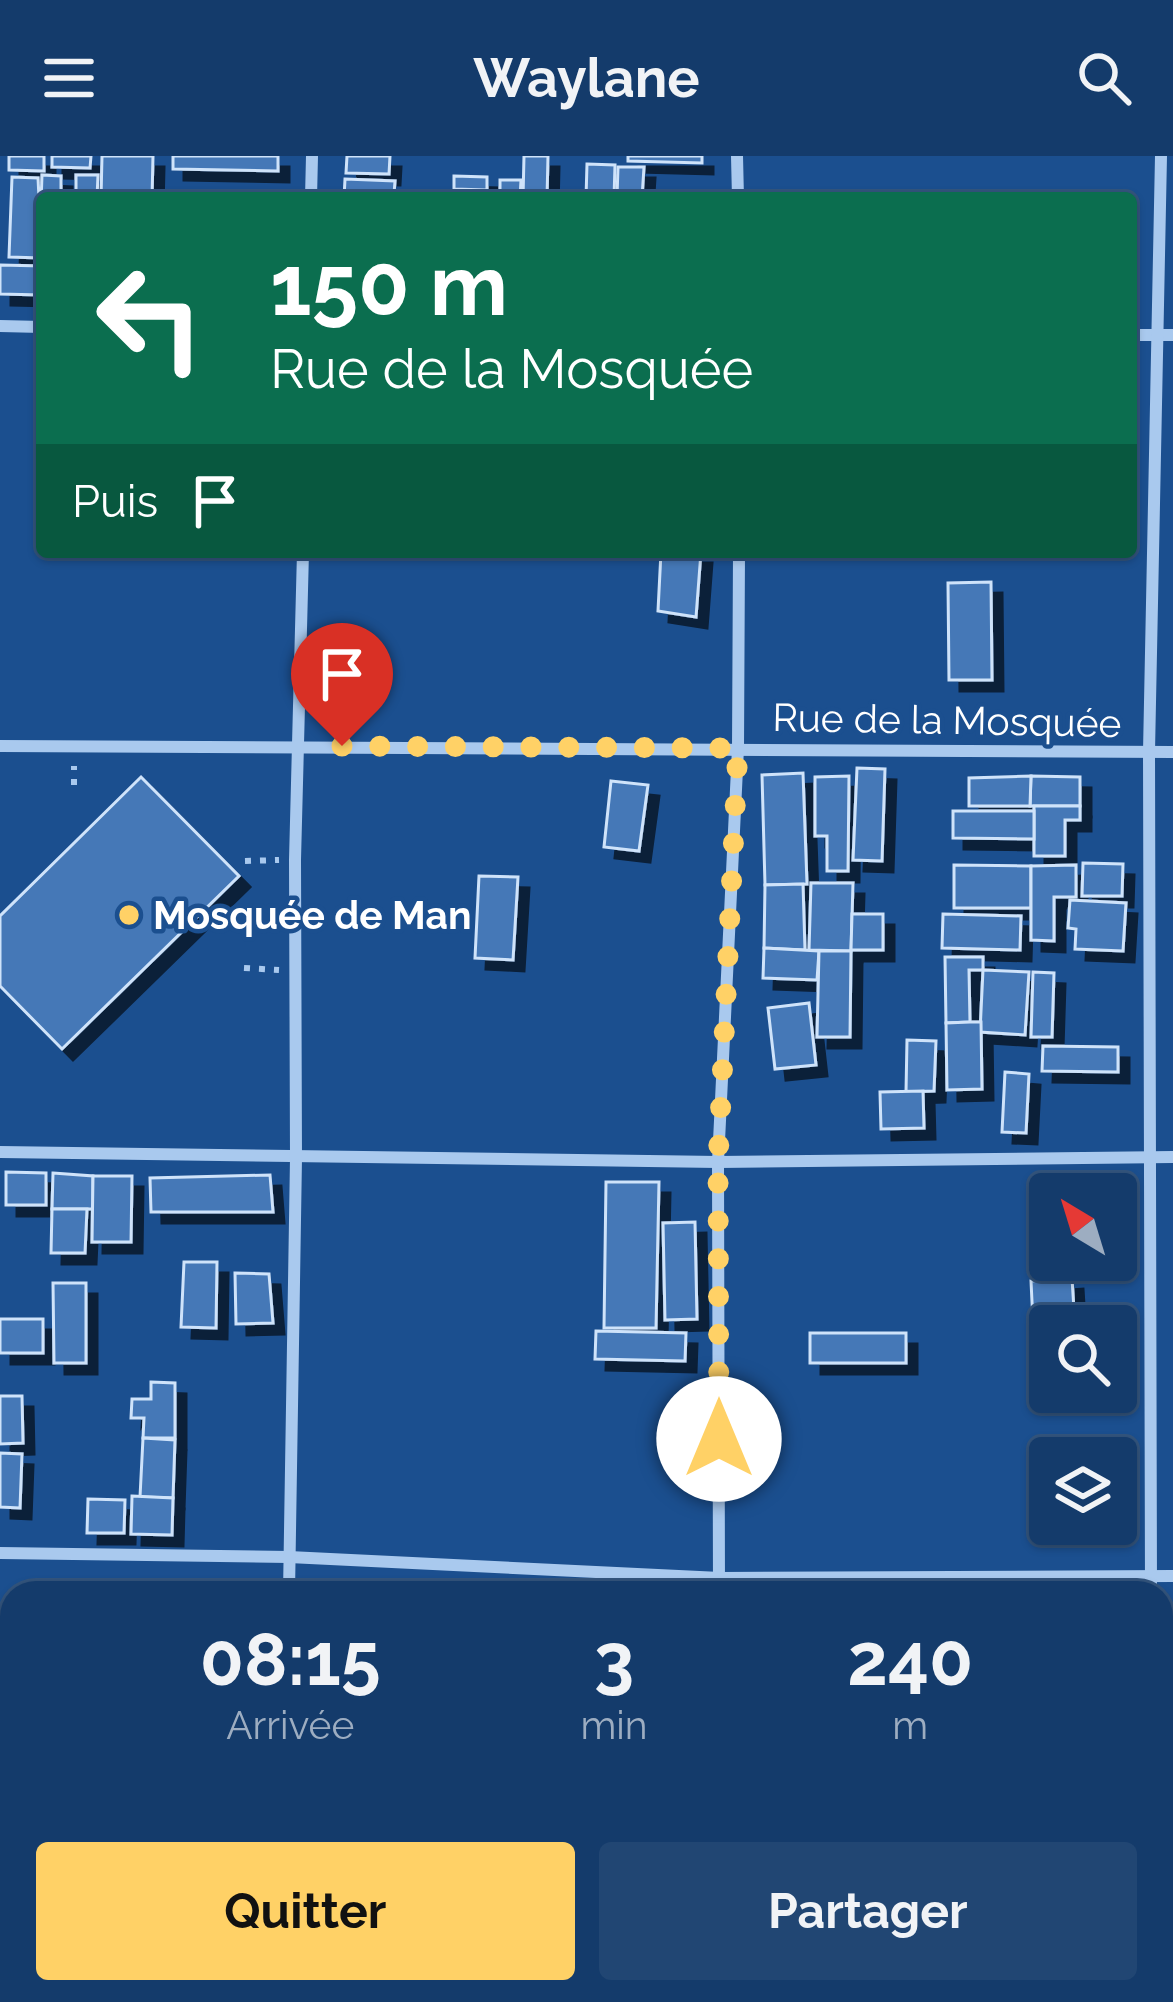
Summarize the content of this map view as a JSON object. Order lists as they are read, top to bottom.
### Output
{
  "streets": {
    "street": ["Rue de la Mosquée"]
  },
  "places": ["Mosquée de Man"],
  "north": "top left",
  "page": {
    "header": "Waylane",
    "turn": ["150 m", "Rue de la Mosquée"],
    "then": "Puis",
    "eta": [
      "08:15",
      "Arrivée",
      "3",
      "min",
      "240",
      "m"
    ],
    "buttons": ["Quitter", "Partager"]
  }
}
